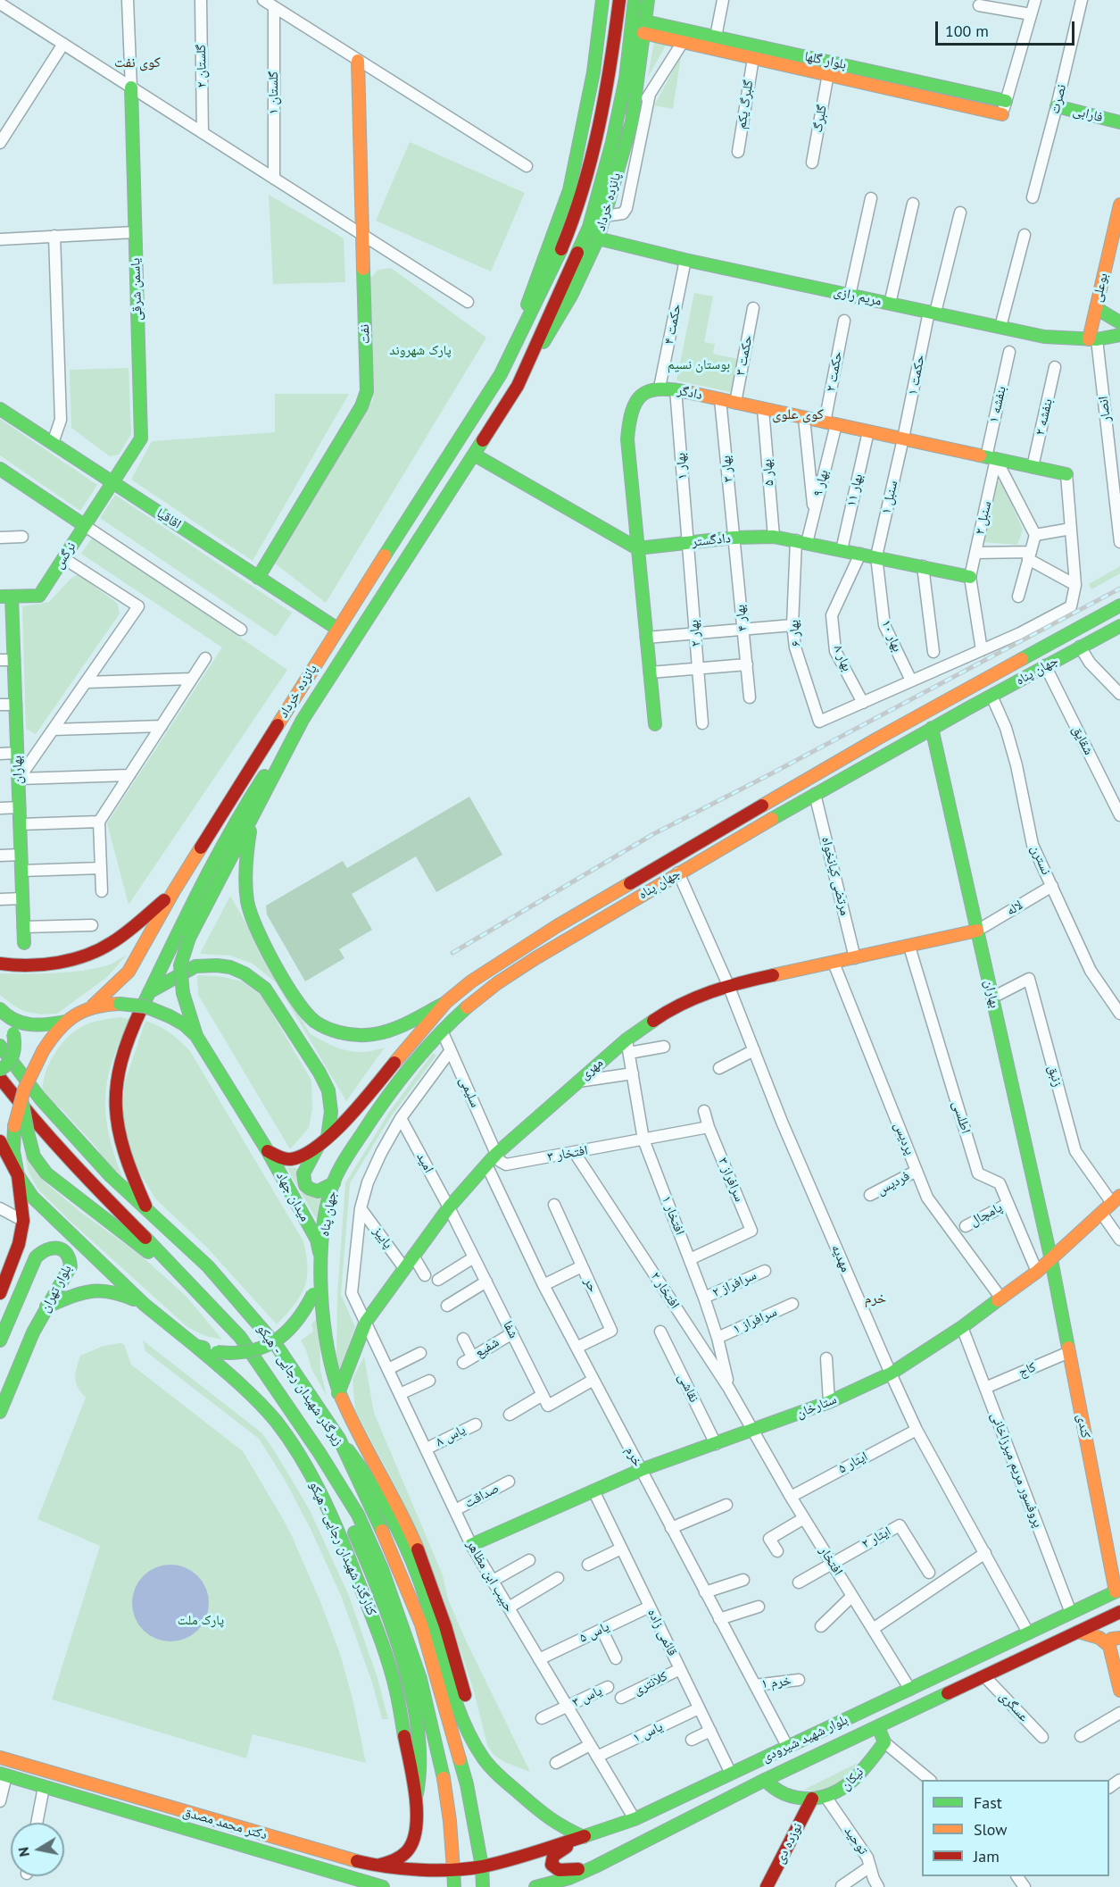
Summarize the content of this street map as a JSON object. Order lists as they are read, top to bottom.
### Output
{
  "streets": {
    "main road": [
      "بلوار گلها",
      "فارابی",
      "پانزده خرداد",
      "بوعلی",
      "یاسمن شرقی",
      "مریم رازی",
      "نفت",
      "دادگر",
      "اقاقیا",
      "دادگستر",
      "نرگس",
      "جهان پناه",
      "بهاران",
      "مهری",
      "میدان جهاد",
      "بلوار تهران",
      "زیرگذر شهیدان رجایی - هپکو",
      "ستارخان",
      "کندی",
      "کنارگذر شهیدان رجایی - هپکو",
      "بلوار شهید شیرودی",
      "نیکان",
      "دکتر محمد مصدق",
      "نوزده دی"
    ],
    "street": [
      "گلستان ۲",
      "گلستان ۱",
      "نصرت",
      "گلبرگ یکم",
      "گلبرگ",
      "حکمت ۴",
      "حکمت ۳",
      "حکمت ۲",
      "حکمت ۱",
      "بنفشه ۱",
      "انصار",
      "بنفشه ۲",
      "بهار ۱",
      "بهار ۳",
      "بهار ۵",
      "بهار ۹",
      "بهار ۱۱",
      "سنبل ۱",
      "سنبل ۲",
      "بهار ۴",
      "بهار ۲",
      "بهار ۶",
      "بهار ۱۰",
      "بهار ۸",
      "شقایق",
      "نسترن",
      "مرتضی کیانخواه",
      "لاله",
      "زنبق",
      "سلیمی",
      "اطلسی",
      "پردیس",
      "افتخار ۳",
      "امید",
      "سرافراز ۳",
      "فردیس",
      "پامچال",
      "افتخار ۱",
      "پاییز",
      "مهدیه",
      "سرافراز ۲",
      "حر",
      "افتخار ۲",
      "سرافراز ۱",
      "شفا",
      "شفیع",
      "کاج",
      "نقاشی",
      "یاس ۸",
      "خرم",
      "ایثار ۵",
      "پروفسور مریم میرزاخانی",
      "صداقت",
      "ایثار ۲",
      "افتخار",
      "حبیب ابن مظاهر",
      "یاس ۵",
      "قائمی زاده",
      "خرم ۱",
      "کلانتری",
      "یاس ۳",
      "عسگری",
      "یاس ۱",
      "توحید"
    ]
  },
  "crossings": [
    ["بلوار گلها", "گلبرگ یکم"],
    ["بلوار گلها", "گلبرگ"],
    ["بلوار گلها", "پانزده خرداد"],
    ["نصرت", "فارابی"],
    ["پانزده خرداد", "مریم رازی"],
    ["پانزده خرداد", "اقاقیا"],
    ["پانزده خرداد", "میدان جهاد"],
    ["بوعلی", "مریم رازی"],
    ["بوعلی", "انصار"],
    ["یاسمن شرقی", "اقاقیا"],
    ["یاسمن شرقی", "نرگس"],
    ["مریم رازی", "حکمت ۴"],
    ["مریم رازی", "حکمت ۱"],
    ["مریم رازی", "انصار"],
    ["حکمت ۴", "دادگر"],
    ["نفت", "اقاقیا"],
    ["حکمت ۳", "دادگر"],
    ["حکمت ۲", "دادگر"],
    ["حکمت ۲", "بهار ۹"],
    ["حکمت ۱", "دادگر"],
    ["حکمت ۱", "سنبل ۱"],
    ["دادگر", "بنفشه ۱"],
    ["دادگر", "بنفشه ۲"],
    ["دادگر", "بهار ۱"],
    ["دادگر", "بهار ۳"],
    ["دادگر", "بهار ۵"],
    ["دادگر", "بهار ۹"],
    ["دادگر", "بهار ۱۱"],
    ["دادگر", "سنبل ۱"],
    ["دادگر", "سنبل ۲"],
    ["دادگر", "دادگستر"],
    ["بنفشه ۱", "سنبل ۲"],
    ["بهار ۱", "دادگستر"],
    ["بهار ۱", "بهار ۲"],
    ["بهار ۳", "دادگستر"],
    ["بهار ۳", "بهار ۴"],
    ["بهار ۵", "دادگستر"],
    ["بهار ۹", "دادگستر"],
    ["بهار ۹", "بهار ۶"],
    ["بهار ۱۱", "دادگستر"],
    ["سنبل ۱", "دادگستر"],
    ["سنبل ۱", "بهار ۱۰"],
    ["سنبل ۲", "دادگستر"],
    ["اقاقیا", "نرگس"],
    ["دادگستر", "بهار ۴"],
    ["دادگستر", "بهار ۲"],
    ["دادگستر", "بهار ۶"],
    ["دادگستر", "بهار ۱۰"],
    ["دادگستر", "بهار ۸"],
    ["نرگس", "بهاران"],
    ["بهار ۶", "بهار ۸"],
    ["جهان پناه", "شقایق"],
    ["جهان پناه", "بهاران"],
    ["جهان پناه", "نسترن"],
    ["جهان پناه", "مرتضی کیانخواه"],
    ["جهان پناه", "سلیمی"],
    ["جهان پناه", "میدان جهاد"],
    ["جهان پناه", "مهدیه"],
    ["بهاران", "لاله"],
    ["بهاران", "مهری"],
    ["بهاران", "زنبق"],
    ["بهاران", "ستارخان"],
    ["بهاران", "کندی"],
    ["نسترن", "لاله"],
    ["مرتضی کیانخواه", "مهری"],
    ["لاله", "مهری"],
    ["مهری", "سلیمی"],
    ["مهری", "اطلسی"],
    ["مهری", "پردیس"],
    ["مهری", "افتخار ۳"],
    ["مهری", "امید"],
    ["مهری", "افتخار ۱"],
    ["مهری", "پاییز"],
    ["مهری", "مهدیه"],
    ["مهری", "شفا"],
    ["مهری", "خرم"],
    ["مهری", "حبیب ابن مظاهر"],
    ["زنبق", "ستارخان"],
    ["سلیمی", "افتخار ۳"],
    ["سلیمی", "حبیب ابن مظاهر"],
    ["اطلسی", "پامچال"],
    ["اطلسی", "ستارخان"],
    ["پردیس", "فردیس"],
    ["پردیس", "ستارخان"],
    ["افتخار ۳", "افتخار ۱"],
    ["افتخار ۳", "افتخار ۲"],
    ["امید", "شفا"],
    ["امید", "حبیب ابن مظاهر"],
    ["سرافراز ۳", "افتخار ۱"],
    ["میدان جهاد", "کنارگذر شهیدان رجایی - هپکو"],
    ["افتخار ۱", "سرافراز ۲"],
    ["افتخار ۱", "افتخار ۲"],
    ["افتخار ۱", "سرافراز ۱"],
    ["پاییز", "حبیب ابن مظاهر"],
    ["مهدیه", "ستارخان"],
    ["مهدیه", "ایثار ۵"],
    ["مهدیه", "بلوار شهید شیرودی"],
    ["حر", "خرم"],
    ["افتخار ۲", "ستارخان"],
    ["افتخار ۲", "افتخار"],
    ["شفا", "شفیع"],
    ["کاج", "کندی"],
    ["کاج", "پروفسور مریم میرزاخانی"],
    ["زیرگذر شهیدان رجایی - هپکو", "بلوار شهید شیرودی"],
    ["زیرگذر شهیدان رجایی - هپکو", "دکتر محمد مصدق"],
    ["نقاشی", "ستارخان"],
    ["ستارخان", "کندی"],
    ["ستارخان", "خرم"],
    ["ستارخان", "پروفسور مریم میرزاخانی"],
    ["ستارخان", "افتخار"],
    ["ستارخان", "حبیب ابن مظاهر"],
    ["ستارخان", "قائمی زاده"],
    ["کندی", "بلوار شهید شیرودی"],
    ["یاس ۸", "حبیب ابن مظاهر"],
    ["خرم", "خرم ۱"],
    ["خرم", "بلوار شهید شیرودی"],
    ["ایثار ۵", "افتخار"],
    ["پروفسور مریم میرزاخانی", "بلوار شهید شیرودی"],
    ["صداقت", "حبیب ابن مظاهر"],
    ["ایثار ۲", "افتخار"],
    ["کنارگذر شهیدان رجایی - هپکو", "دکتر محمد مصدق"],
    ["افتخار", "بلوار شهید شیرودی"],
    ["حبیب ابن مظاهر", "یاس ۵"],
    ["حبیب ابن مظاهر", "یاس ۳"],
    ["حبیب ابن مظاهر", "یاس ۱"],
    ["حبیب ابن مظاهر", "بلوار شهید شیرودی"],
    ["یاس ۵", "قائمی زاده"],
    ["قائمی زاده", "کلانتری"],
    ["قائمی زاده", "یاس ۱"],
    ["قائمی زاده", "بلوار شهید شیرودی"],
    ["عسگری", "بلوار شهید شیرودی"],
    ["بلوار شهید شیرودی", "نیکان"],
    ["بلوار شهید شیرودی", "دکتر محمد مصدق"],
    ["نیکان", "توحید"],
    ["نیکان", "نوزده دی"]
  ],
  "districts": ["کوی نفت", "کوی علوی", "خرم"],
  "parks": ["پارک شهروند", "بوستان نسیم", "پارک ملت"],
  "legend": ["Fast", "Slow", "Jam"],
  "scale_bar": "100 m",
  "north": "left"
}
